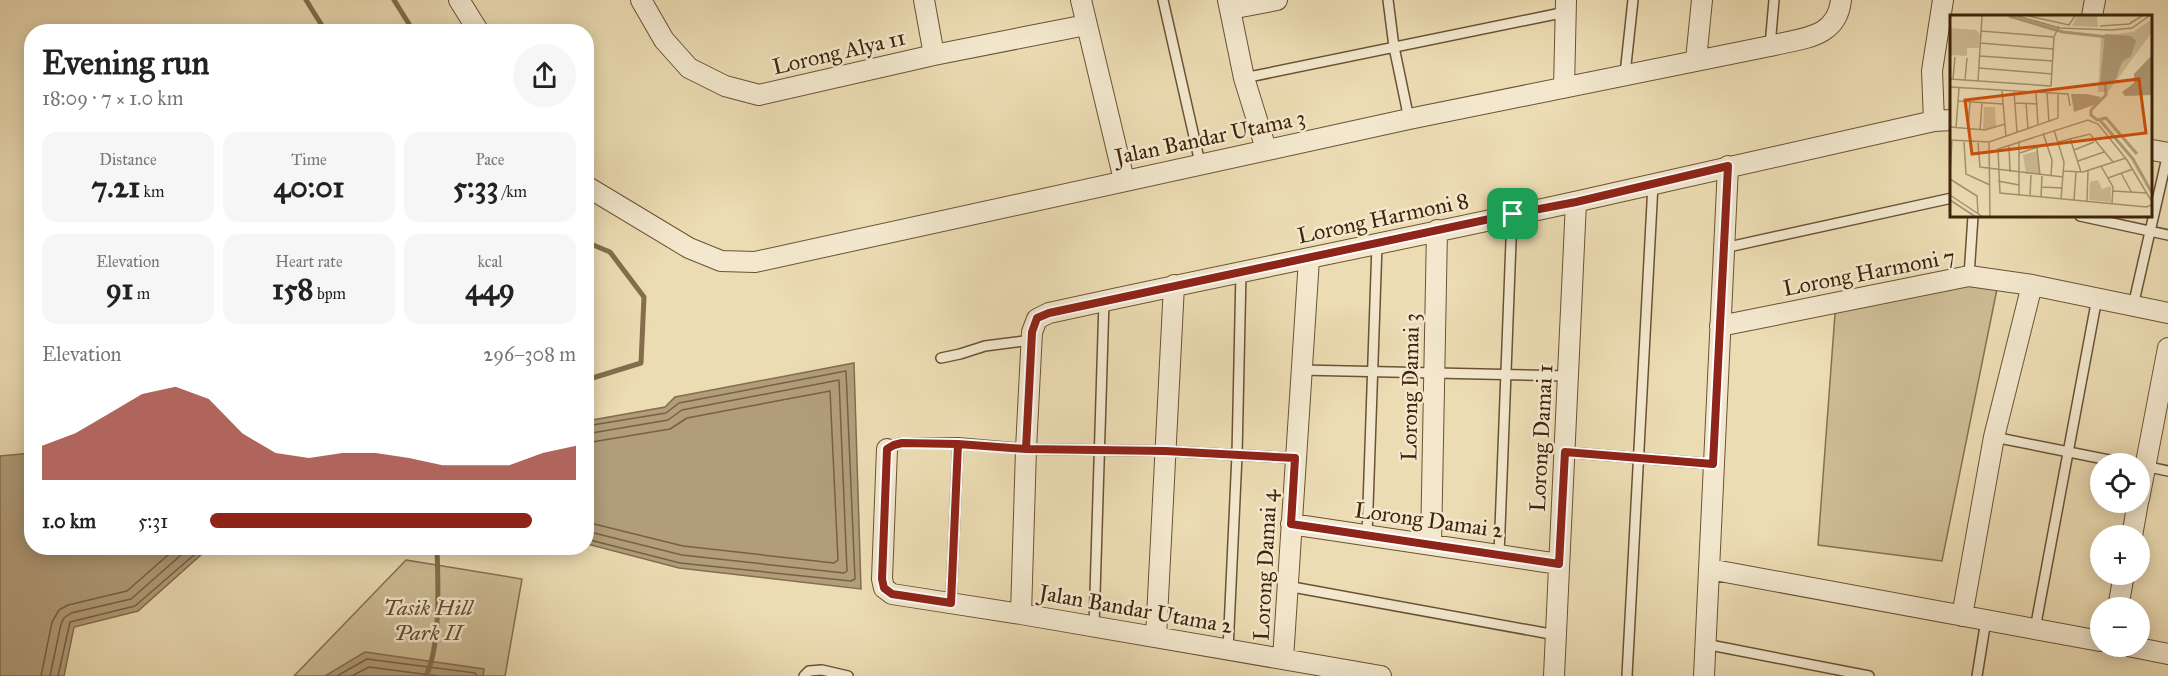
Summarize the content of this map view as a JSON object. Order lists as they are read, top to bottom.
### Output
{
  "streets": {
    "street": [
      "Lorong Alya 11",
      "Jalan Bandar Utama 3",
      "Lorong Harmoni 8",
      "Lorong Harmoni 7",
      "Lorong Damai 3",
      "Lorong Damai 1",
      "Lorong Damai 2",
      "Lorong Damai 4",
      "Jalan Bandar Utama 2"
    ]
  },
  "crossings": [
    ["Lorong Harmoni 8", "Lorong Damai 3"],
    ["Lorong Harmoni 8", "Lorong Damai 1"],
    ["Lorong Harmoni 8", "Lorong Damai 4"],
    ["Lorong Damai 3", "Lorong Damai 2"],
    ["Lorong Damai 1", "Lorong Damai 2"],
    ["Lorong Damai 2", "Lorong Damai 4"],
    ["Lorong Damai 4", "Jalan Bandar Utama 2"]
  ],
  "parks": ["Tasik Hill Park II"],
  "page": {
    "heading": ["Evening run", "18:09 · 7 × 1.0 km"],
    "stats": [
      ["Distance", "7.21 km"],
      ["Time", "40:01"],
      ["Pace", "5:33 /km"],
      ["Elevation", "91 m"],
      ["Heart rate", "158 bpm"],
      ["kcal", "449"]
    ],
    "chart": ["Elevation", "296–308 m"],
    "map_buttons": ["+", "−"],
    "list": [
      {
        "name": "1.0 km",
        "note": "5:31"
      }
    ]
  }
}
